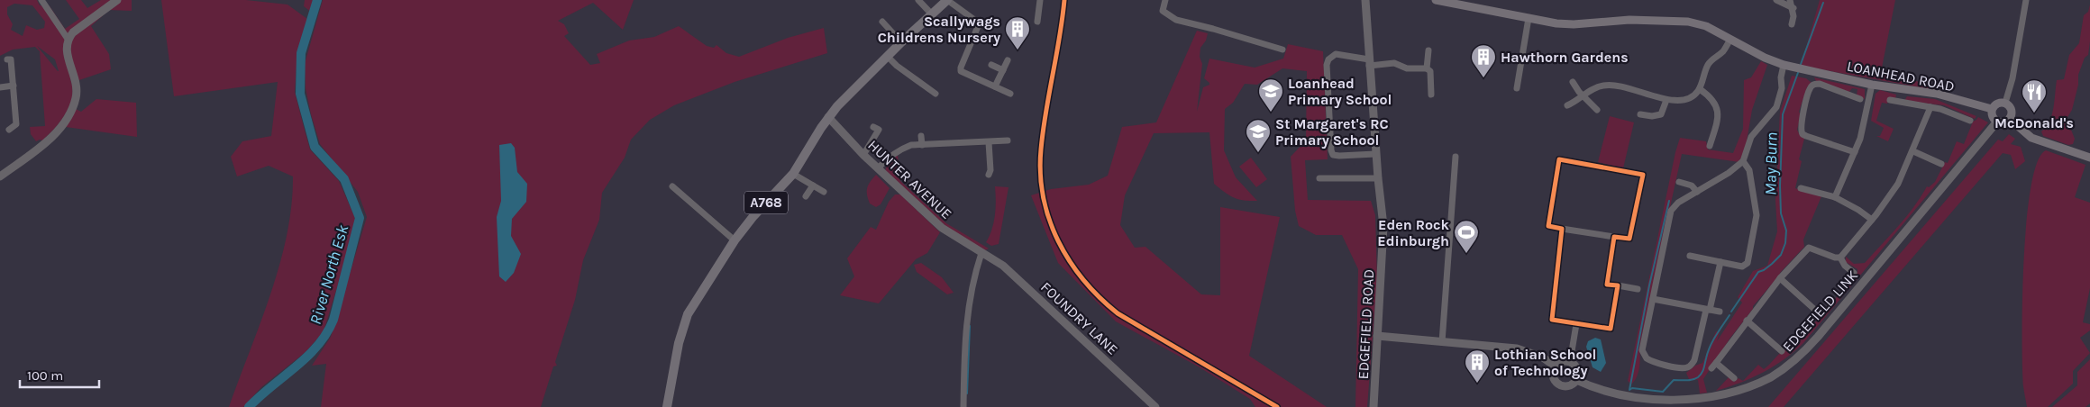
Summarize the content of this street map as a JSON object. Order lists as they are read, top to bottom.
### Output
{
  "streets": {
    "main road": ["LOANHEAD ROAD", "A768"],
    "street": [
      "HUNTER AVENUE",
      "EDGEFIELD LINK",
      "FOUNDRY LANE",
      "EDGEFIELD ROAD"
    ]
  },
  "crossings": [
    ["LOANHEAD ROAD", "EDGEFIELD LINK"],
    ["HUNTER AVENUE", "A768"],
    ["HUNTER AVENUE", "FOUNDRY LANE"]
  ],
  "water": ["May Burn", "River North Esk"],
  "places": {
    "building": ["Scallywags Childrens Nursery", "Hawthorn Gardens", "Lothian School of Technology"],
    "school or university": ["Loanhead Primary School", "St Margaret's RC Primary School"],
    "restaurant": ["McDonald's"],
    "sports": ["Eden Rock Edinburgh"]
  },
  "scale_bar": "100 m"
}
